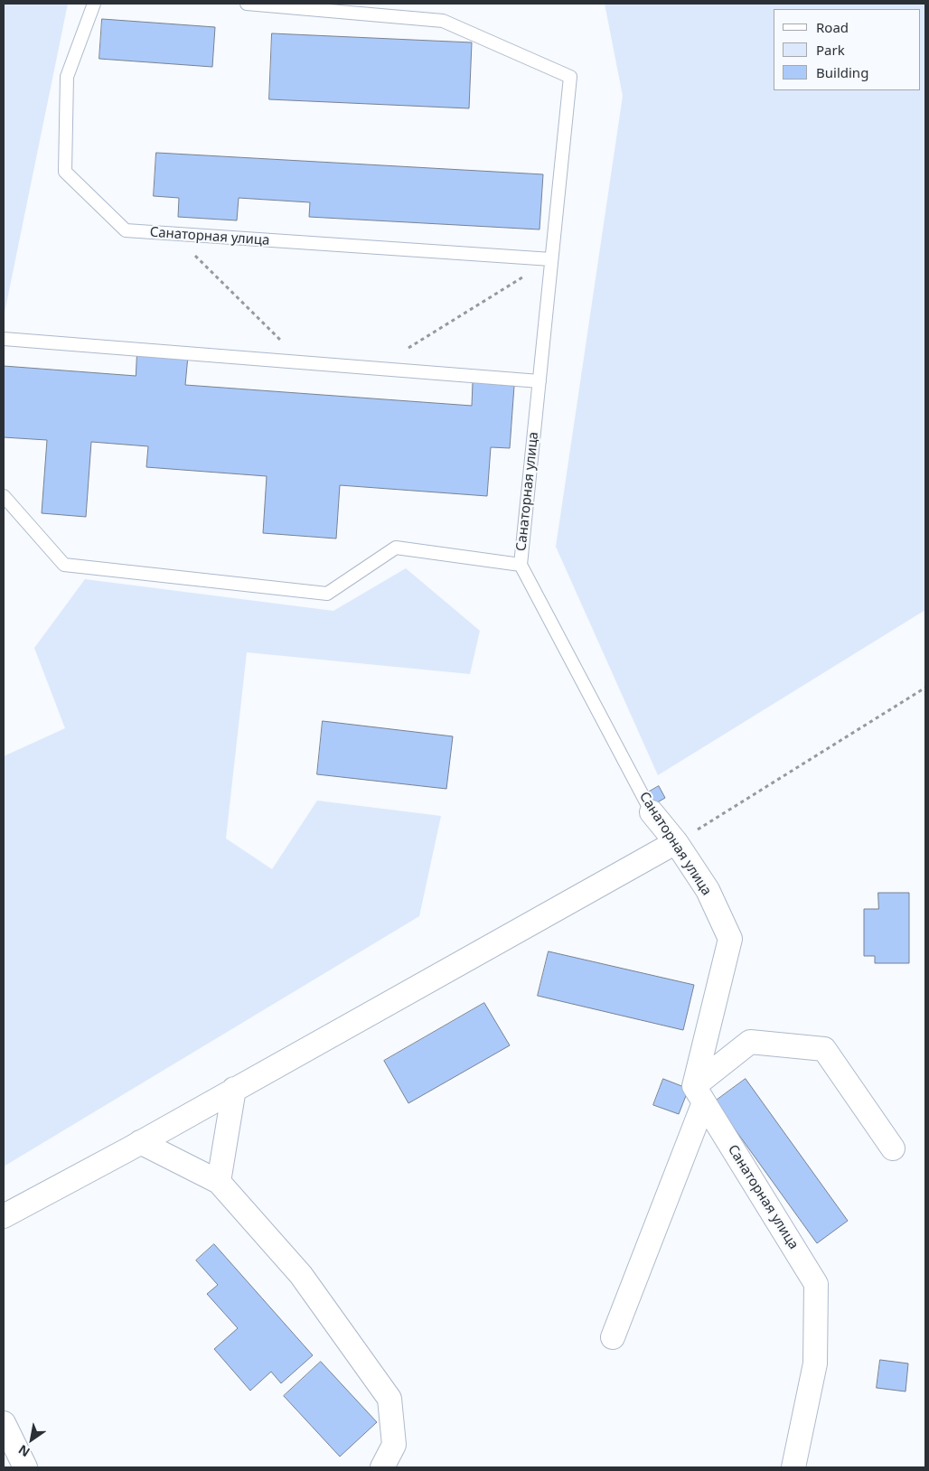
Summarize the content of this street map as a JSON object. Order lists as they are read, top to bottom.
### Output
{
  "streets": {
    "street": ["Санаторная улица"]
  },
  "legend": ["Road", "Park", "Building"],
  "north": "bottom left"
}
